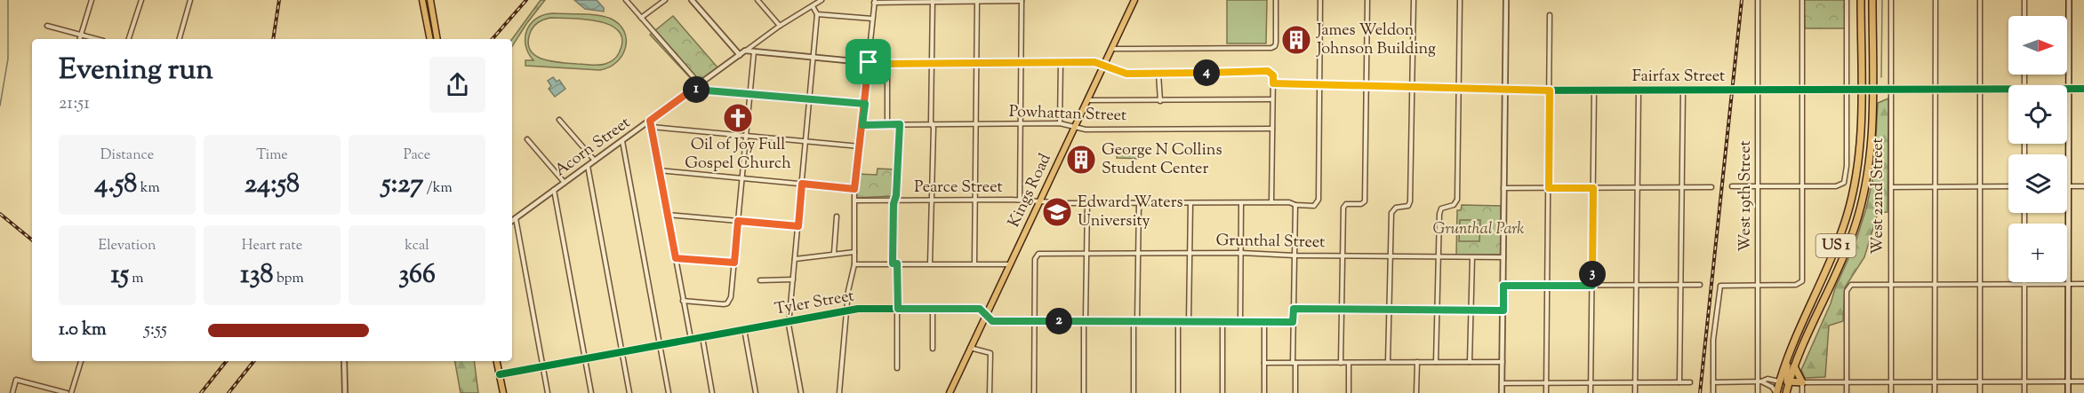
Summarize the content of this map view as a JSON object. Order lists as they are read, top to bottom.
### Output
{
  "streets": {
    "highway": ["US 1"],
    "main road": ["Kings Road"],
    "street": [
      "Fairfax Street",
      "Powhattan Street",
      "Acorn Street",
      "Pearce Street",
      "West 19th Street",
      "West 22nd Street",
      "Grunthal Street",
      "Tyler Street"
    ]
  },
  "crossings": [
    ["Fairfax Street", "Pearce Street"],
    ["Fairfax Street", "West 19th Street"],
    ["Fairfax Street", "West 22nd Street"],
    ["Fairfax Street", "US 1"],
    ["Powhattan Street", "Kings Road"],
    ["Pearce Street", "Kings Road"],
    ["Kings Road", "Tyler Street"],
    ["Grunthal Street", "Tyler Street"]
  ],
  "parks": ["Grunthal Park"],
  "places": {
    "building": ["James Weldon Johnson Building", "George N Collins Student Center"],
    "church": ["Oil of Joy Full Gospel Church"],
    "school or university": ["Edward Waters University"]
  },
  "north": "right",
  "page": {
    "map_buttons": "+",
    "heading": ["Evening run", "21:51"],
    "pins": [
      "4",
      "1",
      "3",
      "2"
    ],
    "stats": [
      ["Distance", "4.58 km"],
      ["Time", "24:58"],
      ["Pace", "5:27 /km"],
      ["Elevation", "15 m"],
      ["Heart rate", "138 bpm"],
      ["kcal", "366"]
    ],
    "list": [
      {
        "name": "1.0 km",
        "note": "5:55"
      }
    ]
  }
}
